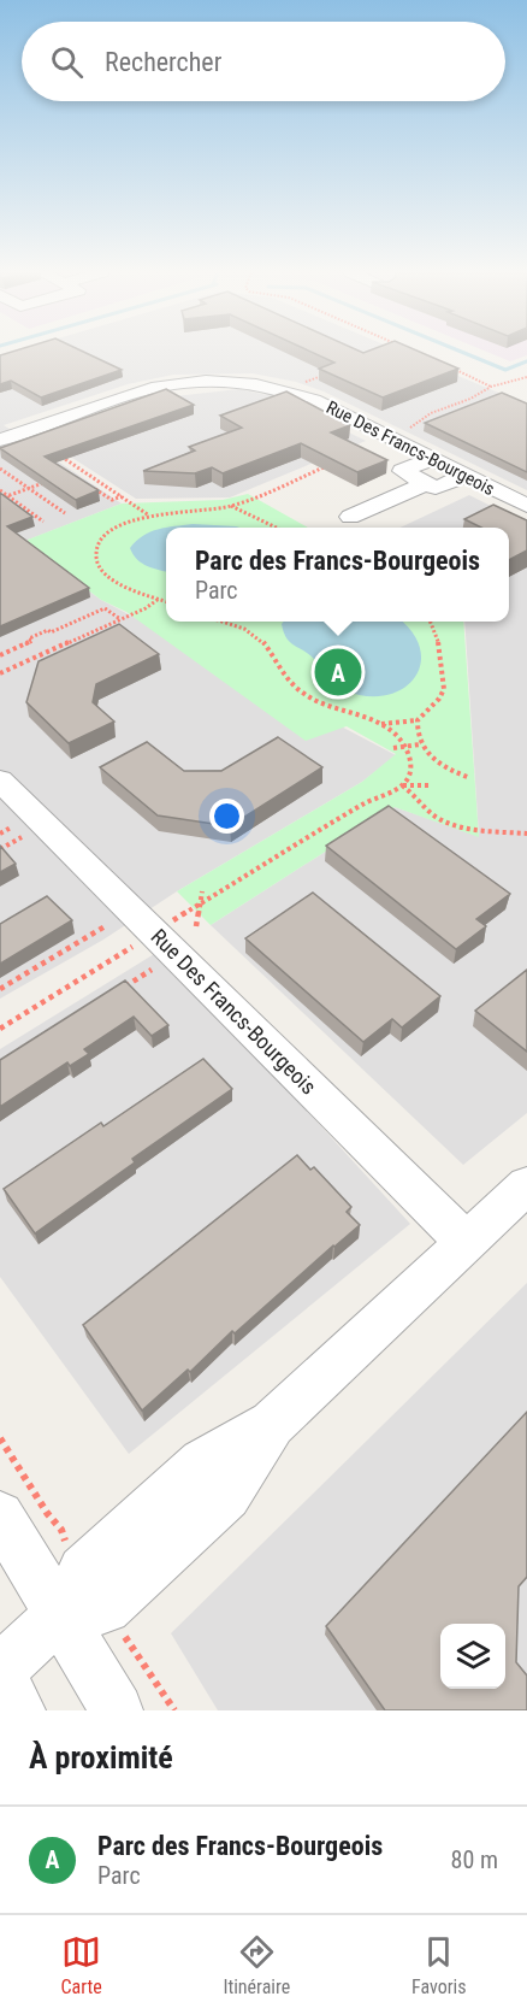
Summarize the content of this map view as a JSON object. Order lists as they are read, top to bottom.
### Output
{
  "streets": {
    "street": ["Rue Des Francs-Bourgeois"]
  },
  "page": {
    "search": "Rechercher",
    "popup": ["Parc des Francs-Bourgeois", "Parc"],
    "pins": "A",
    "heading": "À proximité",
    "list": [
      {
        "mark": "A",
        "name": "Parc des Francs-Bourgeois",
        "note": "Parc",
        "value": "80 m"
      }
    ],
    "nav": ["Carte", "Itinéraire", "Favoris"]
  }
}
